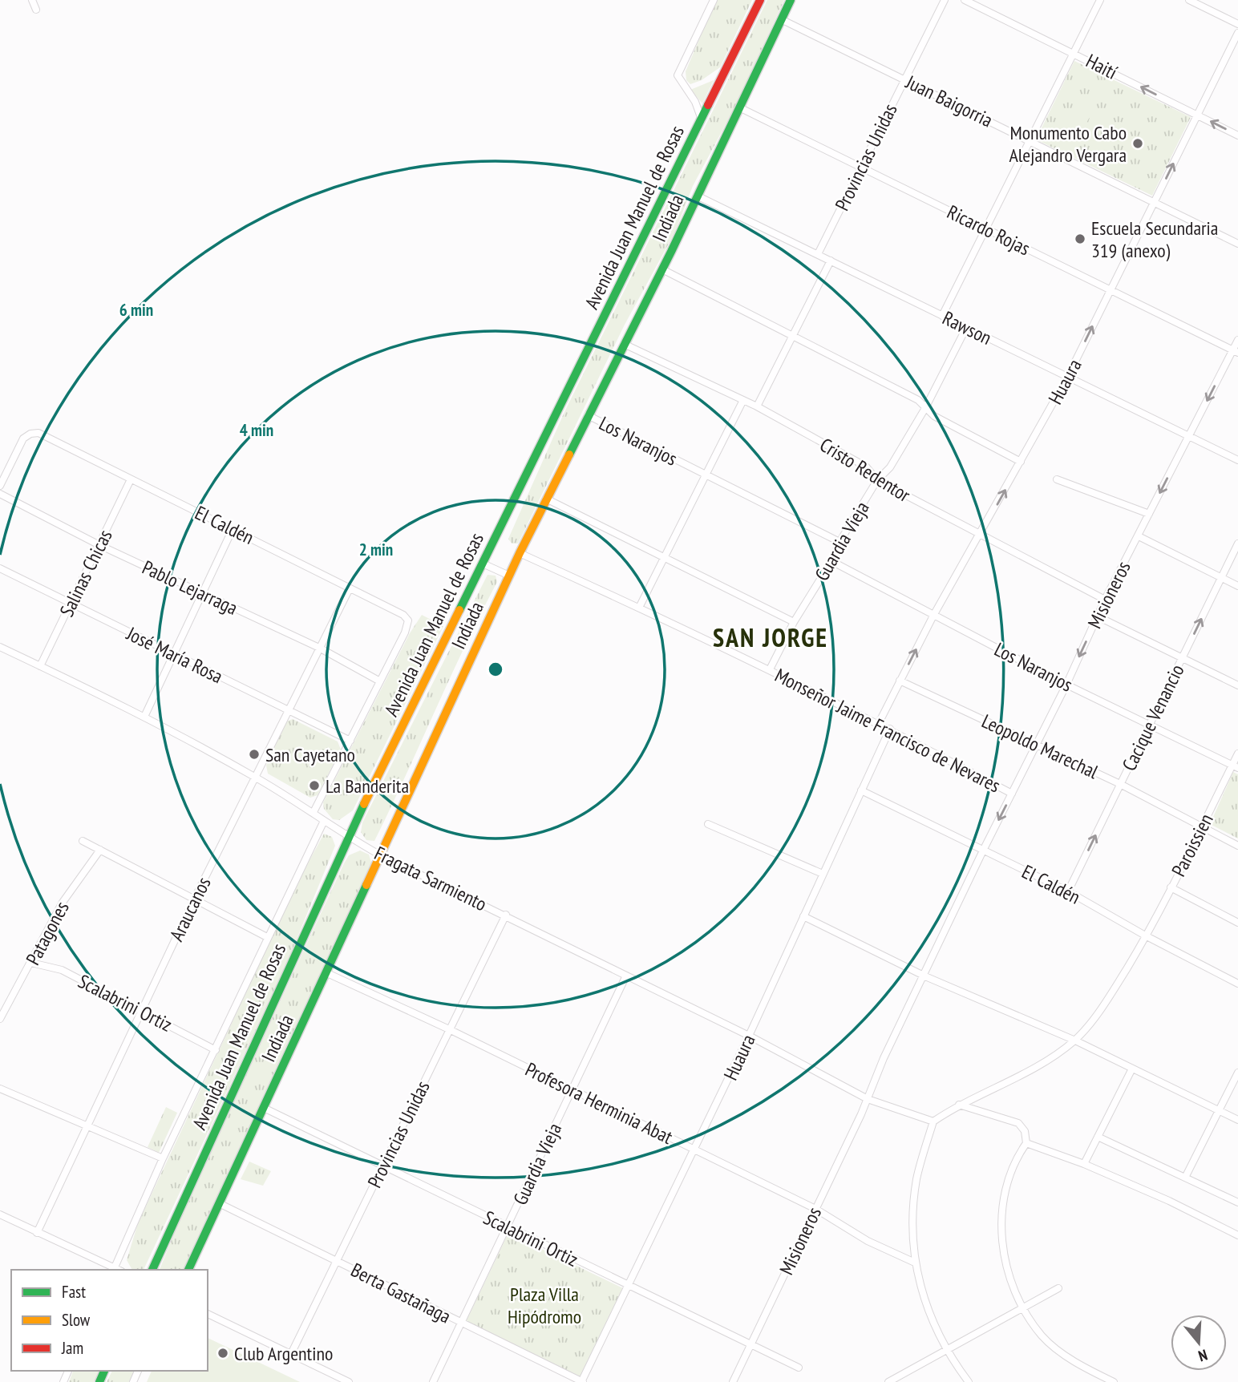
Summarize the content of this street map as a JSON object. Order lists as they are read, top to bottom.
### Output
{
  "streets": {
    "main road": ["Avenida Juan Manuel de Rosas", "Indiada"],
    "street": [
      "Haití",
      "Juan Baigorria",
      "Provincias Unidas",
      "Ricardo Rojas",
      "Rawson",
      "Huaura",
      "Los Naranjos",
      "Cristo Redentor",
      "El Caldén",
      "Guardia Vieja",
      "Salinas Chicas",
      "Pablo Lejarraga",
      "Misioneros",
      "José María Rosa",
      "Cacique Venancio",
      "Monseñor Jaime Francisco de Nevares",
      "Leopoldo Marechal",
      "Paroissien",
      "Fragata Sarmiento",
      "Araucanos",
      "Patagones",
      "Scalabrini Ortiz",
      "Profesora Herminia Abat",
      "Berta Gastañaga"
    ]
  },
  "crossings": [
    ["Haití", "Huaura"],
    ["Juan Baigorria", "Provincias Unidas"],
    ["Juan Baigorria", "Indiada"],
    ["Juan Baigorria", "Huaura"],
    ["Provincias Unidas", "Ricardo Rojas"],
    ["Provincias Unidas", "Rawson"],
    ["Provincias Unidas", "Fragata Sarmiento"],
    ["Provincias Unidas", "Scalabrini Ortiz"],
    ["Provincias Unidas", "Profesora Herminia Abat"],
    ["Provincias Unidas", "Berta Gastañaga"],
    ["Avenida Juan Manuel de Rosas", "Fragata Sarmiento"],
    ["Indiada", "Ricardo Rojas"],
    ["Indiada", "Rawson"],
    ["Indiada", "Los Naranjos"],
    ["Indiada", "Cristo Redentor"],
    ["Indiada", "Monseñor Jaime Francisco de Nevares"],
    ["Indiada", "Fragata Sarmiento"],
    ["Indiada", "Scalabrini Ortiz"],
    ["Indiada", "Profesora Herminia Abat"],
    ["Indiada", "Berta Gastañaga"],
    ["Ricardo Rojas", "Huaura"],
    ["Ricardo Rojas", "Misioneros"],
    ["Rawson", "Huaura"],
    ["Rawson", "Guardia Vieja"],
    ["Rawson", "Misioneros"],
    ["Huaura", "Los Naranjos"],
    ["Huaura", "Cristo Redentor"],
    ["Huaura", "El Caldén"],
    ["Huaura", "Monseñor Jaime Francisco de Nevares"],
    ["Huaura", "Leopoldo Marechal"],
    ["Huaura", "Fragata Sarmiento"],
    ["Huaura", "Scalabrini Ortiz"],
    ["Huaura", "Profesora Herminia Abat"],
    ["Huaura", "Berta Gastañaga"],
    ["Los Naranjos", "Guardia Vieja"],
    ["Los Naranjos", "Misioneros"],
    ["Los Naranjos", "Cacique Venancio"],
    ["Los Naranjos", "Paroissien"],
    ["Cristo Redentor", "Guardia Vieja"],
    ["Cristo Redentor", "Misioneros"],
    ["El Caldén", "Salinas Chicas"],
    ["El Caldén", "Pablo Lejarraga"],
    ["El Caldén", "Misioneros"],
    ["El Caldén", "Cacique Venancio"],
    ["El Caldén", "Paroissien"],
    ["El Caldén", "Araucanos"],
    ["Guardia Vieja", "Monseñor Jaime Francisco de Nevares"],
    ["Guardia Vieja", "Fragata Sarmiento"],
    ["Guardia Vieja", "Scalabrini Ortiz"],
    ["Guardia Vieja", "Profesora Herminia Abat"],
    ["Guardia Vieja", "Berta Gastañaga"],
    ["Salinas Chicas", "Pablo Lejarraga"],
    ["Salinas Chicas", "José María Rosa"],
    ["Salinas Chicas", "Fragata Sarmiento"],
    ["Pablo Lejarraga", "Araucanos"],
    ["Misioneros", "Monseñor Jaime Francisco de Nevares"],
    ["Misioneros", "Leopoldo Marechal"],
    ["Misioneros", "Fragata Sarmiento"],
    ["Misioneros", "Scalabrini Ortiz"],
    ["Misioneros", "Profesora Herminia Abat"],
    ["José María Rosa", "Araucanos"],
    ["Cacique Venancio", "Leopoldo Marechal"],
    ["Leopoldo Marechal", "Paroissien"],
    ["Paroissien", "Fragata Sarmiento"],
    ["Fragata Sarmiento", "Araucanos"],
    ["Araucanos", "Scalabrini Ortiz"],
    ["Patagones", "Scalabrini Ortiz"]
  ],
  "one_way": ["Haití", "Cacique Venancio"],
  "districts": ["SAN JORGE"],
  "parks": ["Plaza Villa Hipódromo"],
  "places": [
    "Monumento Cabo Alejandro Vergara",
    "Escuela Secundaria 319 (anexo)",
    "San Cayetano",
    "La Banderita",
    "Club Argentino"
  ],
  "legend": ["Fast", "Slow", "Jam"],
  "north": "bottom",
  "rings": ["6 min", "4 min", "2 min"]
}
